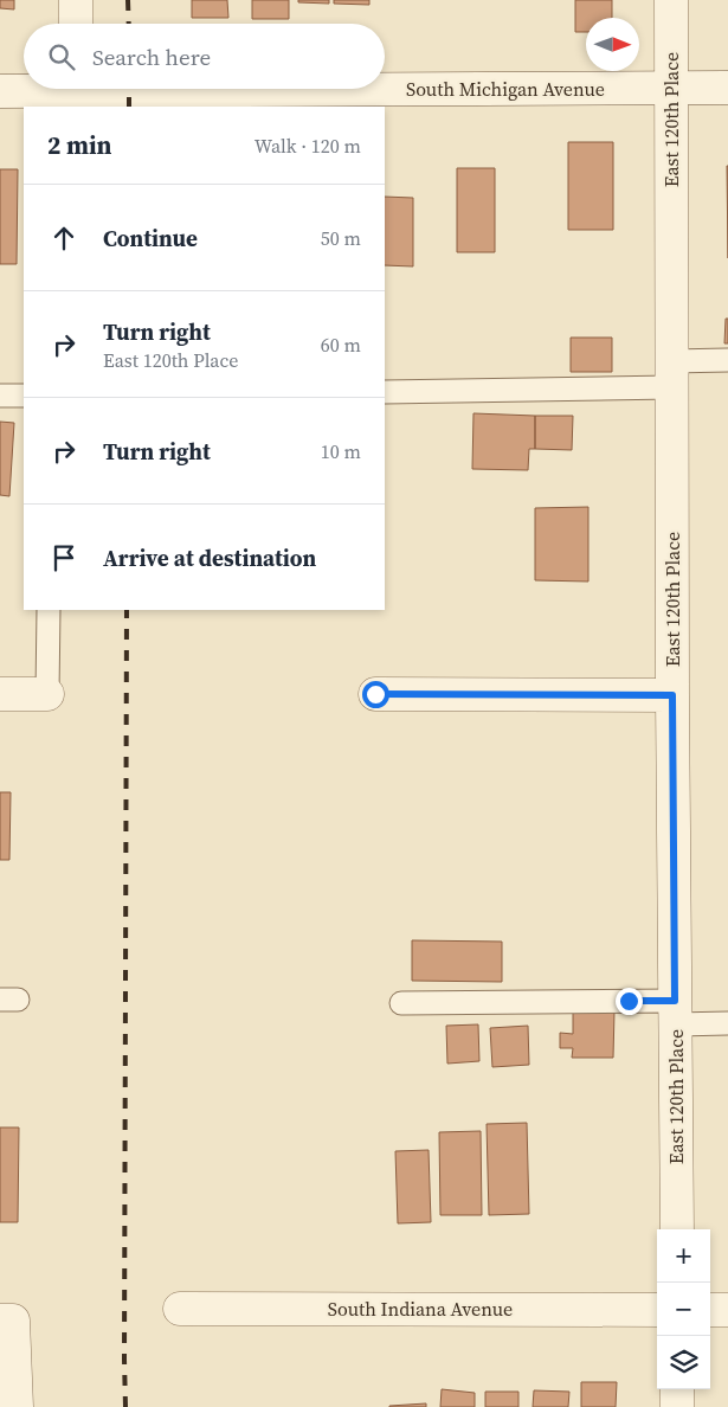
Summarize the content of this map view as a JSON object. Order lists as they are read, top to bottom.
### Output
{
  "streets": {
    "street": ["South Michigan Avenue", "East 120th Place", "South Indiana Avenue"]
  },
  "crossings": [
    ["South Michigan Avenue", "East 120th Place"]
  ],
  "north": "right",
  "page": {
    "search": "Search here",
    "heading": ["2 min", "Walk · 120 m"],
    "list": [
      ["Continue", "50 m"],
      ["Turn right", "East 120th Place", "60 m"],
      ["Turn right", "10 m"],
      "Arrive at destination"
    ],
    "map_buttons": ["+", "−"]
  }
}
